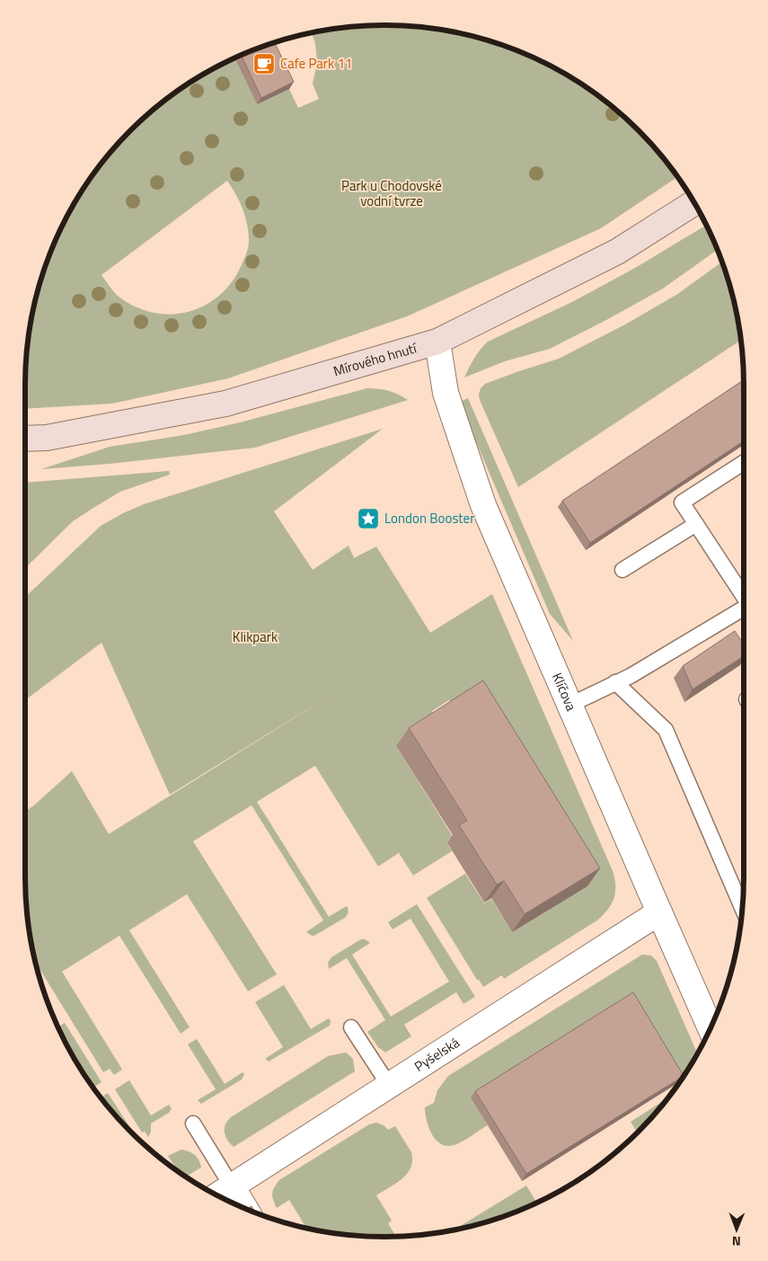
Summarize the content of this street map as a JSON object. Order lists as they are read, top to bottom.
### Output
{
  "streets": {
    "main road": ["Mírového hnutí"],
    "street": ["Klíčova", "Pyšelská"]
  },
  "crossings": [
    ["Mírového hnutí", "Klíčova"],
    ["Klíčova", "Pyšelská"]
  ],
  "parks": ["Park u Chodovské vodní tvrze", "Klikpark"],
  "places": {
    "cafe": ["Cafe Park 11"],
    "place": ["London Booster"]
  },
  "north": "bottom"
}
